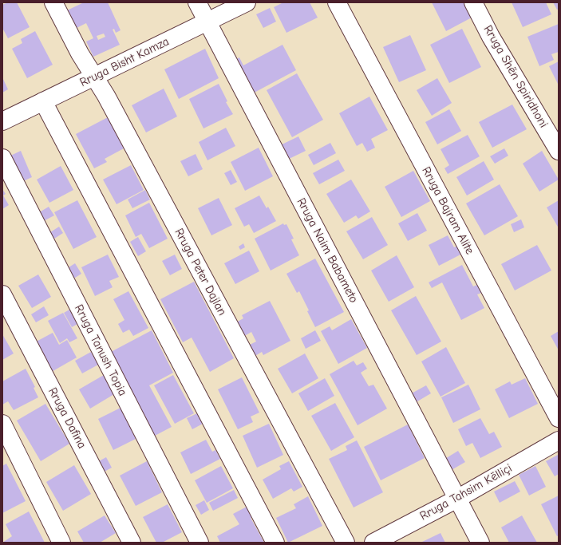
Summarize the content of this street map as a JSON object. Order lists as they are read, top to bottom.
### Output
{
  "streets": {
    "street": [
      "Rruga Bisht Kamza",
      "Rruga Shën Spiridhoni",
      "Rruga Bajram Alite",
      "Rruga Naim Babameto",
      "Rruga Peter Dajlan",
      "Rruga Tanush Topia",
      "Rruga Dafina",
      "Rruga Tahsim Këlliçi"
    ]
  },
  "crossings": [
    ["Rruga Bisht Kamza", "Rruga Naim Babameto"],
    ["Rruga Bisht Kamza", "Rruga Peter Dajlan"],
    ["Rruga Naim Babameto", "Rruga Tahsim Këlliçi"]
  ]
}
